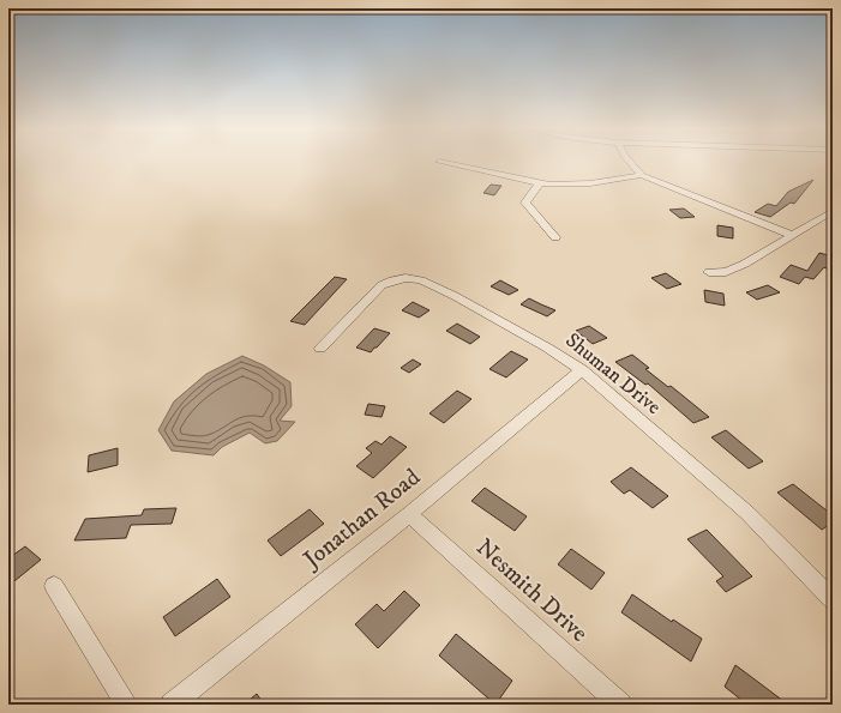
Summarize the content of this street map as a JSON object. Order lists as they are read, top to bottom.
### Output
{
  "streets": {
    "street": ["Shuman Drive", "Jonathan Road", "Nesmith Drive"]
  },
  "crossings": [
    ["Shuman Drive", "Jonathan Road"],
    ["Jonathan Road", "Nesmith Drive"]
  ]
}
